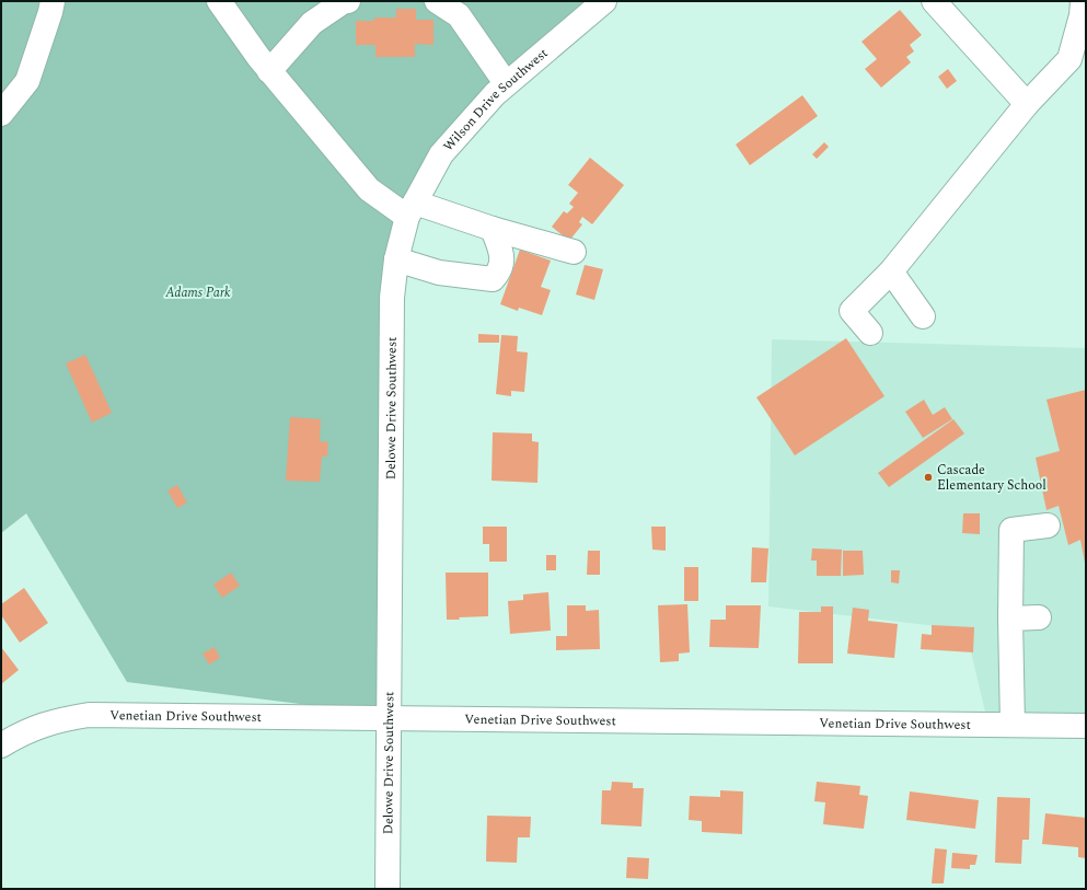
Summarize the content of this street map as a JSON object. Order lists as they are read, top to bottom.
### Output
{
  "streets": {
    "street": ["Wilson Drive Southwest", "Delowe Drive Southwest", "Venetian Drive Southwest"]
  },
  "crossings": [
    ["Wilson Drive Southwest", "Delowe Drive Southwest"],
    ["Delowe Drive Southwest", "Venetian Drive Southwest"]
  ],
  "parks": ["Adams Park"],
  "places": ["Cascade Elementary School"]
}
